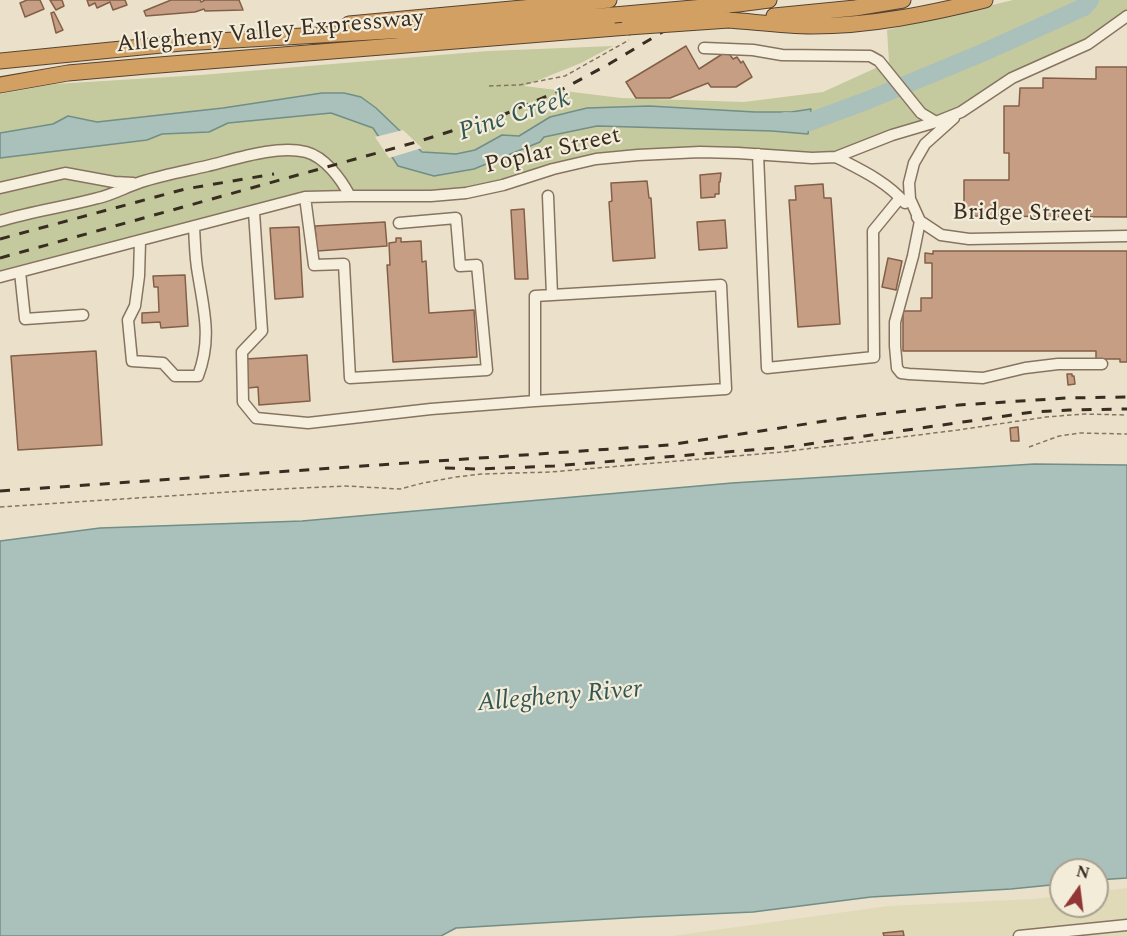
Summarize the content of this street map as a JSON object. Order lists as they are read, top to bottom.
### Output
{
  "streets": {
    "highway": ["Allegheny Valley Expressway"],
    "street": ["Poplar Street", "Bridge Street"]
  },
  "crossings": [
    ["Poplar Street", "Bridge Street"]
  ],
  "water": ["Pine Creek", "Allegheny River"],
  "north": "top"
}
